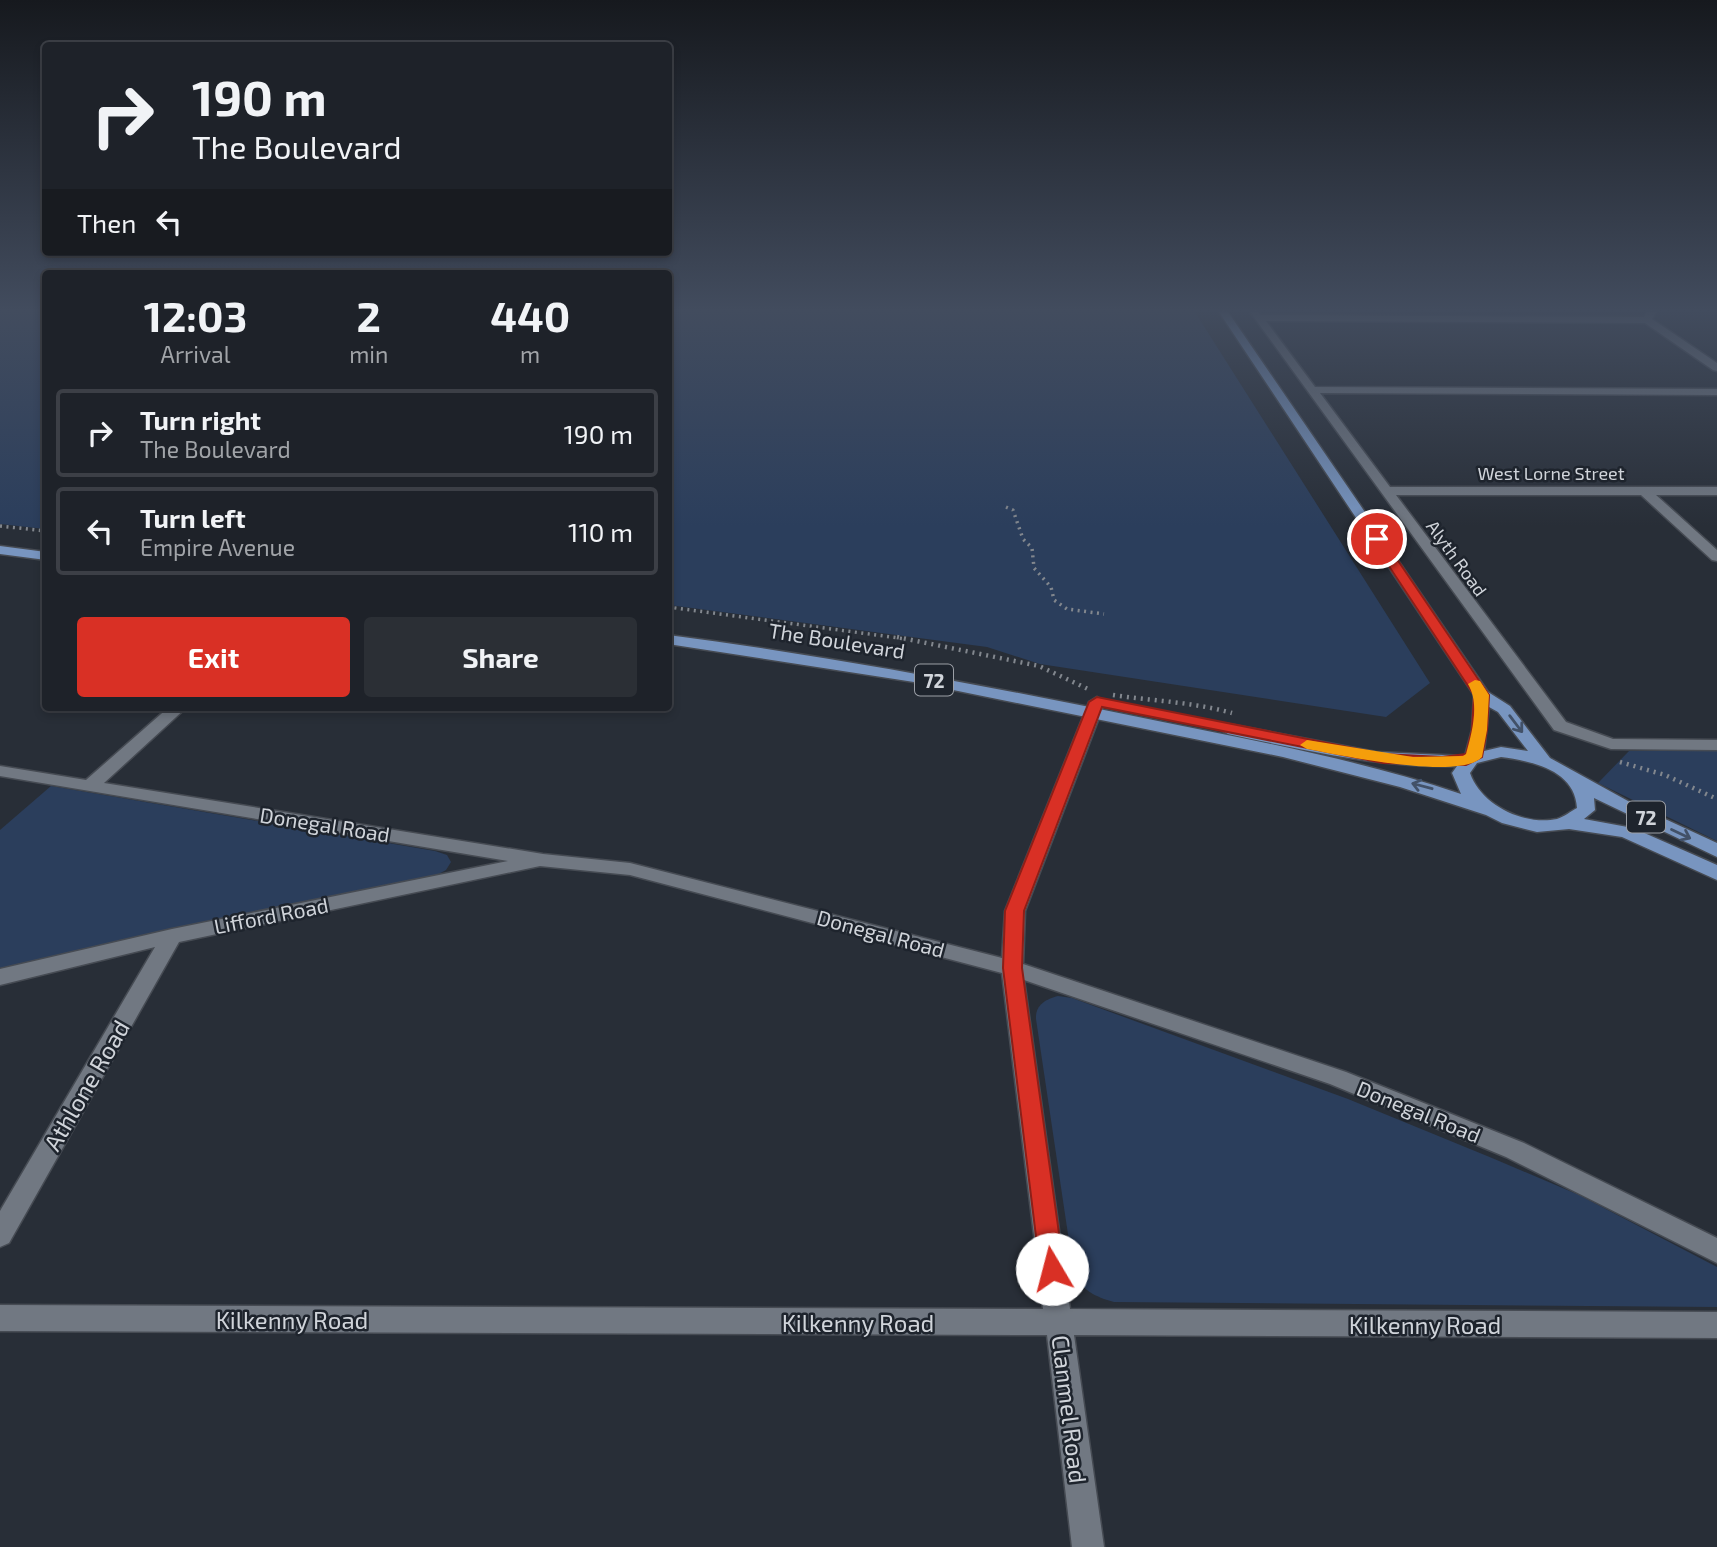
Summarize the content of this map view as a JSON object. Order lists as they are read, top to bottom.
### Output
{
  "streets": {
    "main road": ["The Boulevard", "72"],
    "street": [
      "West Lorne Street",
      "Alyth Road",
      "Donegal Road",
      "Lifford Road",
      "Athlone Road",
      "Kilkenny Road",
      "Clanmel Road"
    ]
  },
  "crossings": [
    ["West Lorne Street", "Alyth Road"],
    ["The Boulevard", "72"],
    ["The Boulevard", "Clanmel Road"],
    ["Donegal Road", "Lifford Road"],
    ["Donegal Road", "Clanmel Road"],
    ["Lifford Road", "Athlone Road"],
    ["Kilkenny Road", "Clanmel Road"]
  ],
  "page": {
    "turn": ["190 m", "The Boulevard"],
    "then": "Then",
    "eta": [
      "12:03",
      "Arrival",
      "2",
      "min",
      "440",
      "m"
    ],
    "list": [
      {
        "name": "Turn right",
        "note": "The Boulevard",
        "value": "190 m"
      },
      {
        "name": "Turn left",
        "note": "Empire Avenue",
        "value": "110 m"
      }
    ],
    "buttons": ["Exit", "Share"]
  }
}
